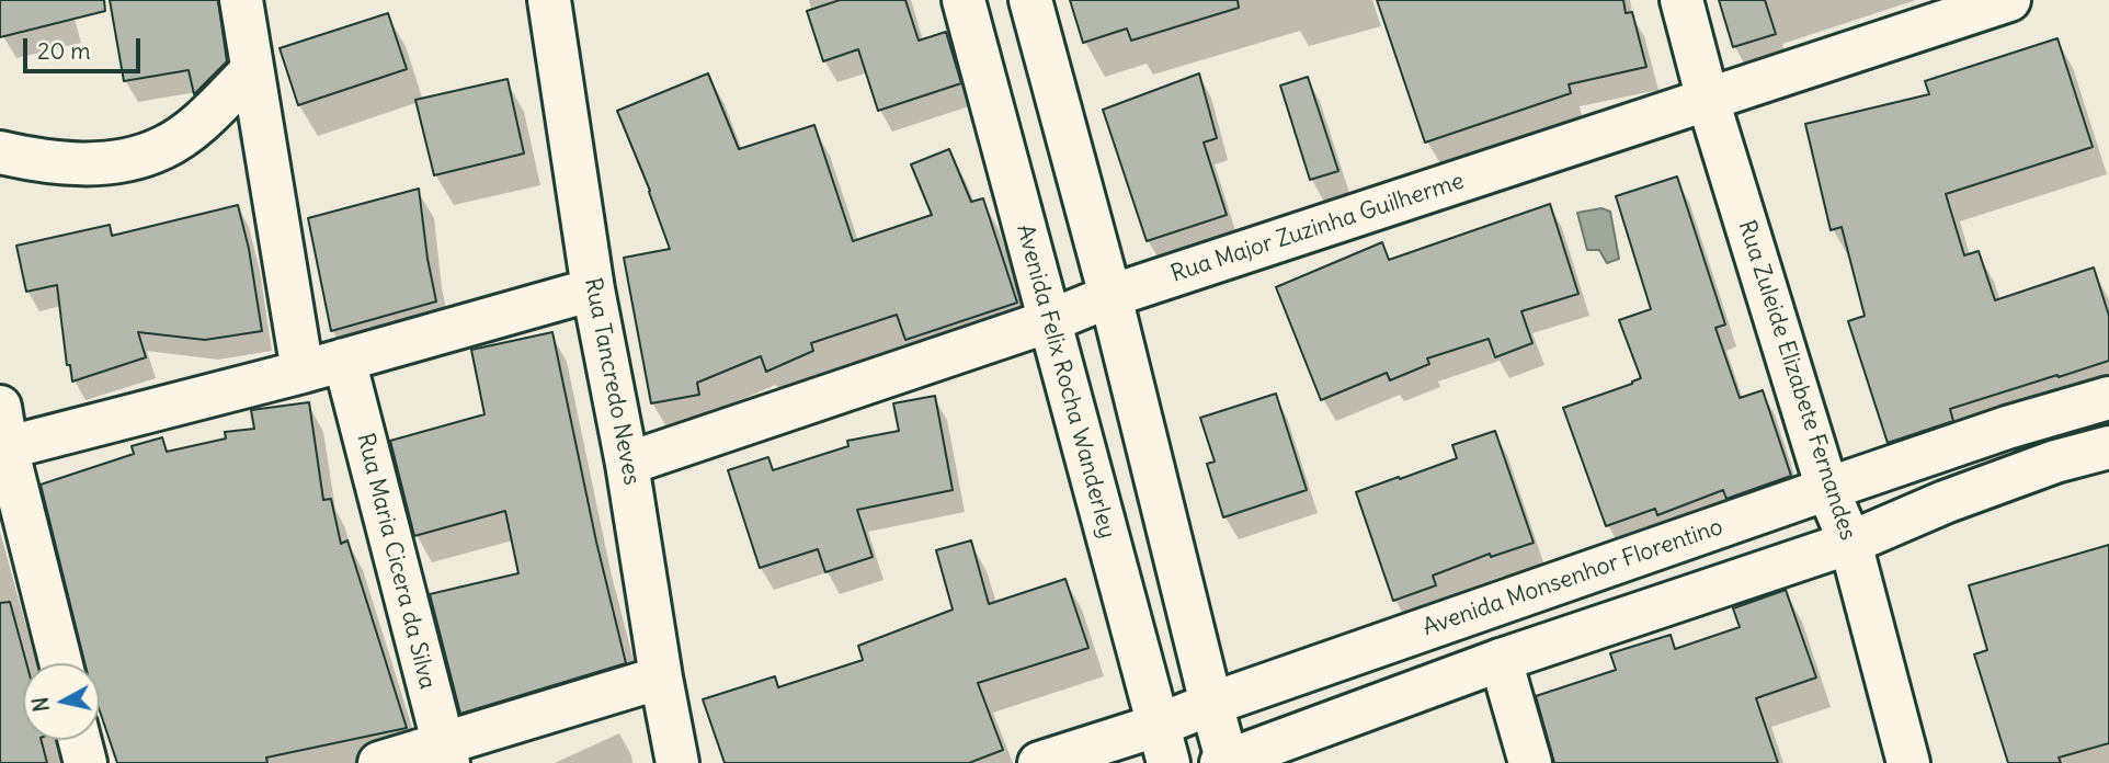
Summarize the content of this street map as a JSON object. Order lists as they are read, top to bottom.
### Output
{
  "streets": {
    "street": [
      "Rua Major Zuzinha Guilherme",
      "Rua Zuleide Elizabete Fernandes",
      "Rua Tancredo Neves",
      "Avenida Felix Rocha Wanderley",
      "Rua Maria Cicera da Silva",
      "Avenida Monsenhor Florentino"
    ]
  },
  "crossings": [
    ["Rua Major Zuzinha Guilherme", "Rua Zuleide Elizabete Fernandes"],
    ["Rua Major Zuzinha Guilherme", "Rua Tancredo Neves"],
    ["Rua Major Zuzinha Guilherme", "Avenida Felix Rocha Wanderley"],
    ["Rua Zuleide Elizabete Fernandes", "Avenida Monsenhor Florentino"],
    ["Avenida Felix Rocha Wanderley", "Avenida Monsenhor Florentino"]
  ],
  "scale_bar": "20 m",
  "north": "left"
}
